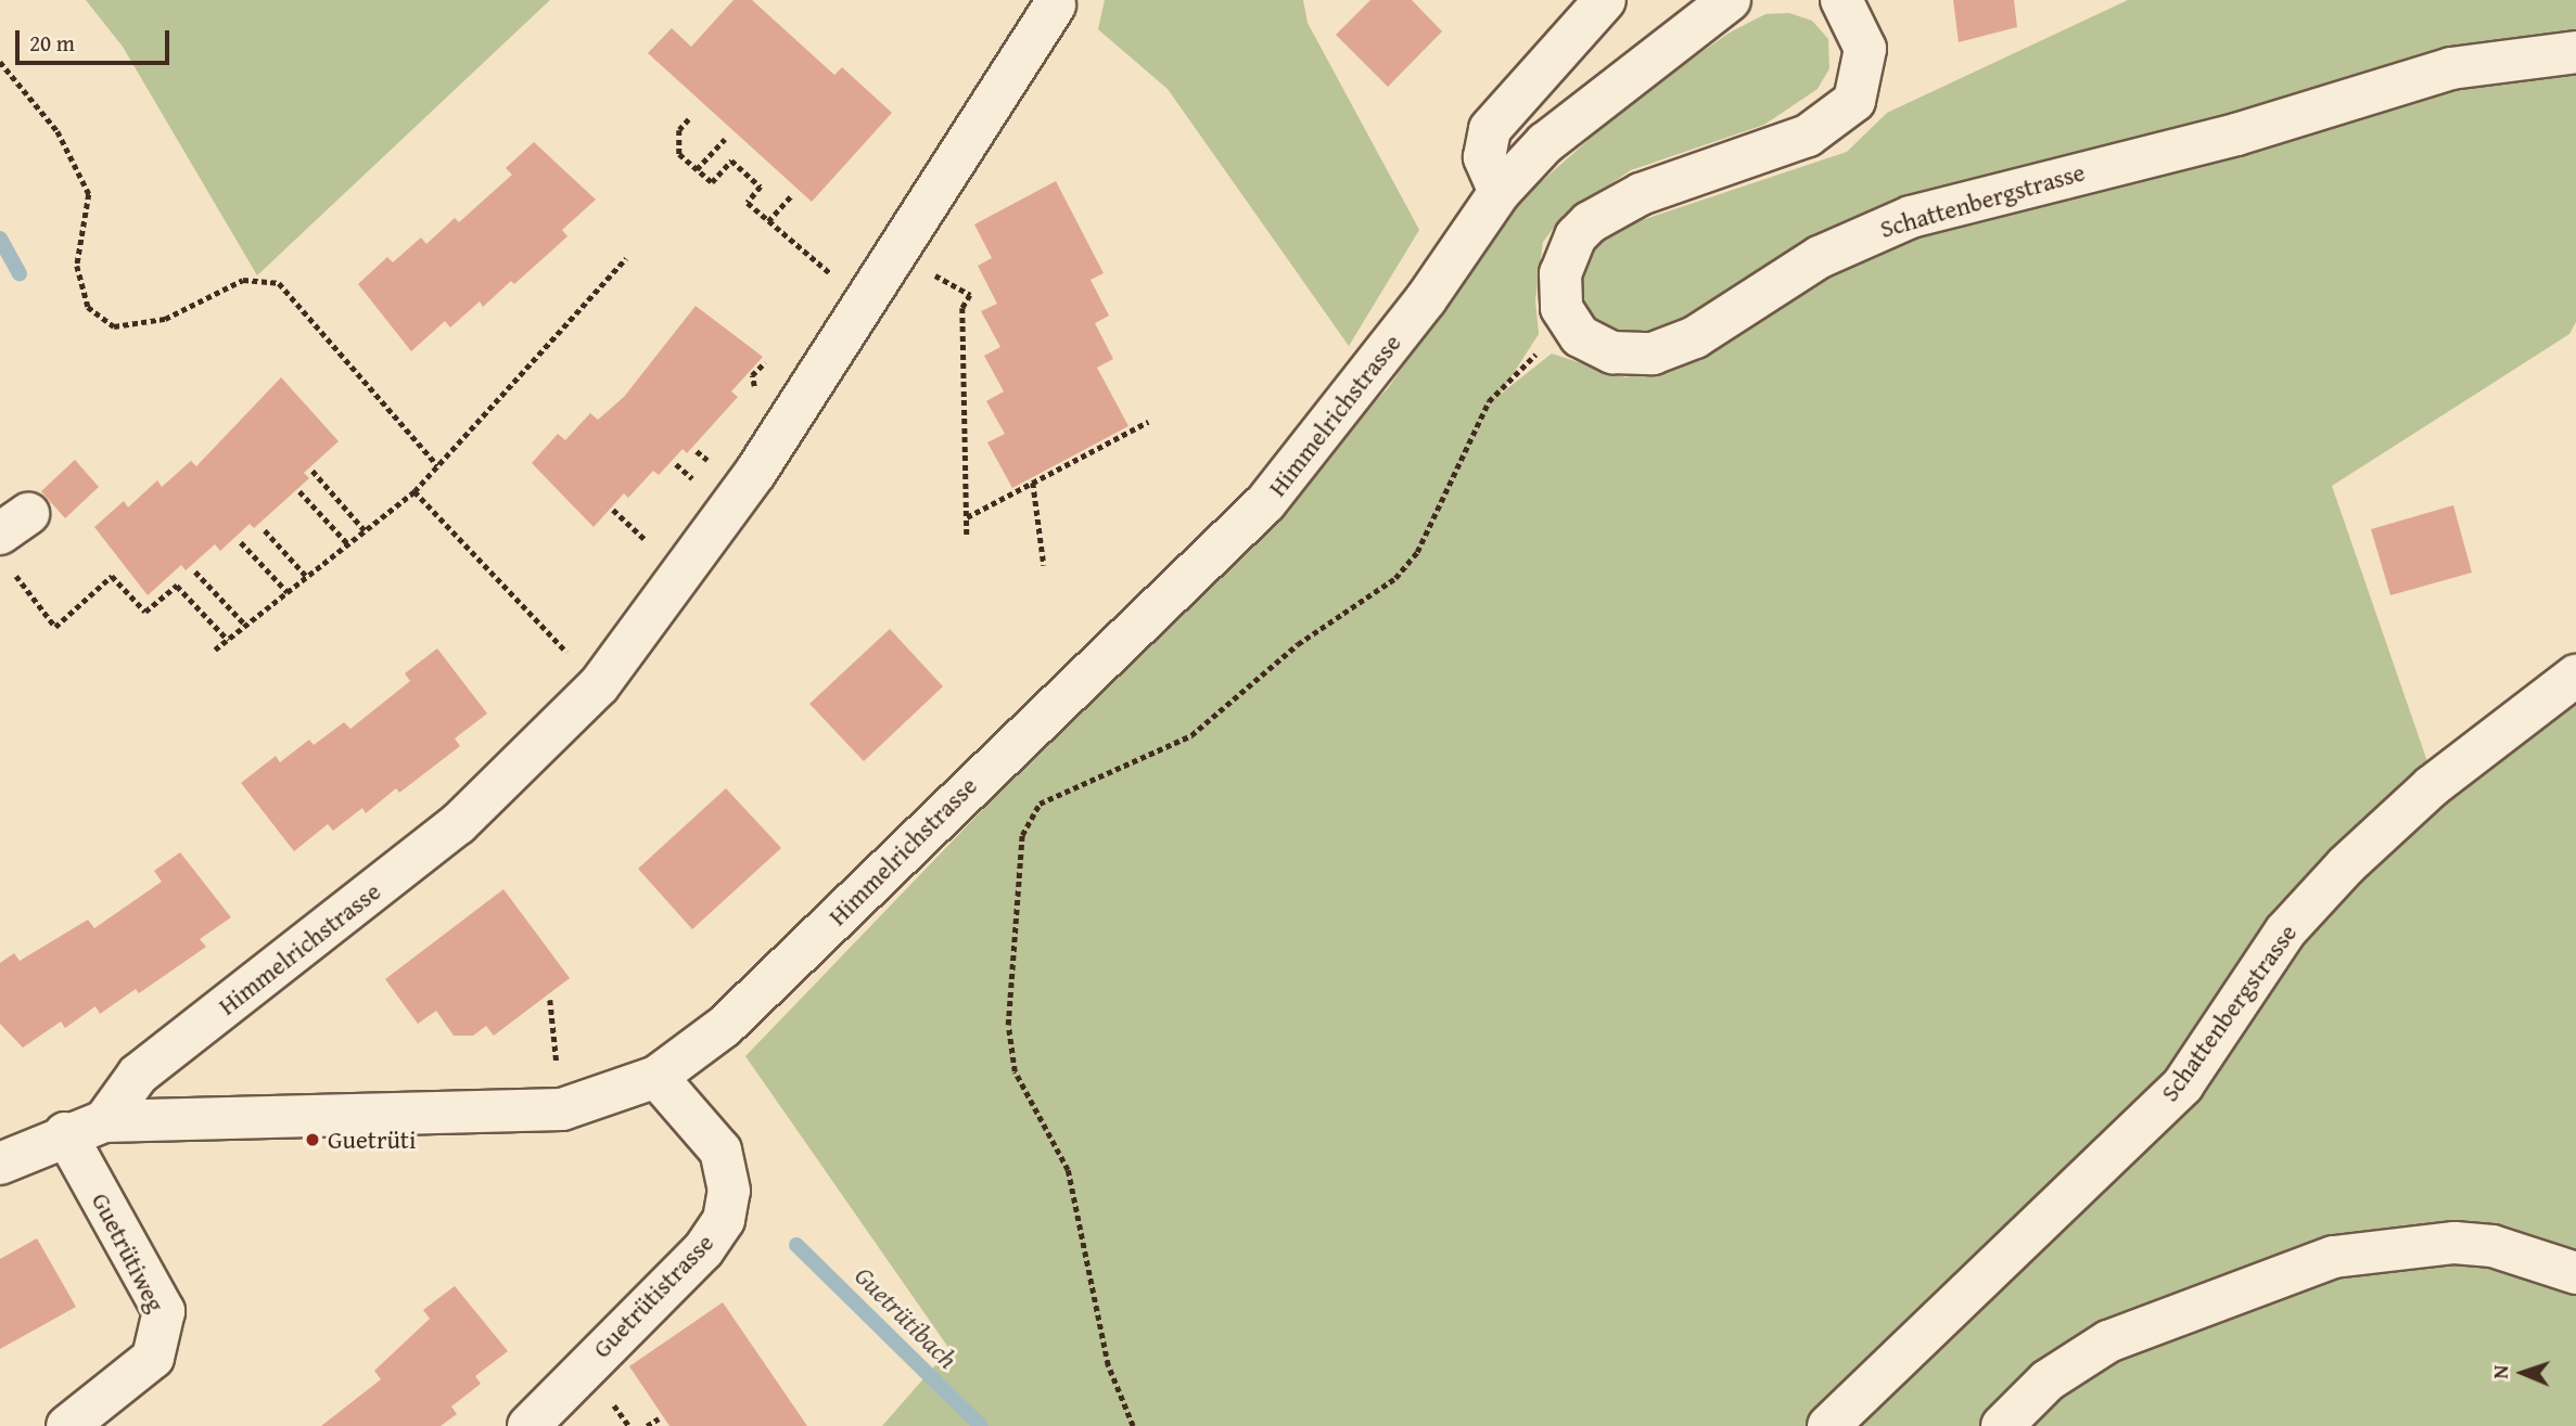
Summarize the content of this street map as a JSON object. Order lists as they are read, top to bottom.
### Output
{
  "streets": {
    "street": [
      "Schattenbergstrasse",
      "Himmelrichstrasse",
      "Guetrütiweg",
      "Guetrütistrasse"
    ]
  },
  "crossings": [
    ["Himmelrichstrasse", "Guetrütiweg"],
    ["Himmelrichstrasse", "Guetrütistrasse"]
  ],
  "water": ["Guetrütibach"],
  "places": ["Guetrüti"],
  "scale_bar": "20 m",
  "north": "left"
}
